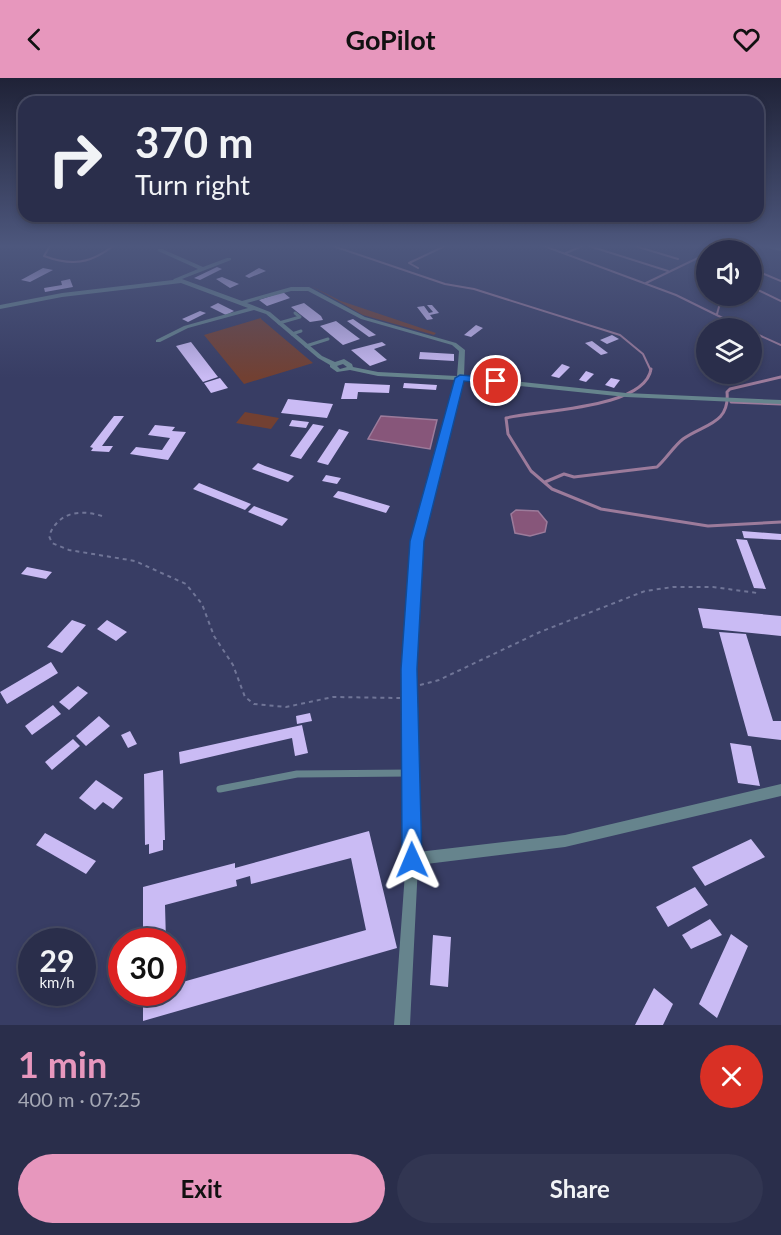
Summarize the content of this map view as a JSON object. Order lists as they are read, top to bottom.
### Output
{
  "page": {
    "header": "GoPilot",
    "turn": ["370 m", "Turn right"],
    "speed": "29 km/h",
    "limit": "30",
    "heading": ["1 min", "400 m · 07:25"],
    "buttons": ["Exit", "Share"]
  }
}
